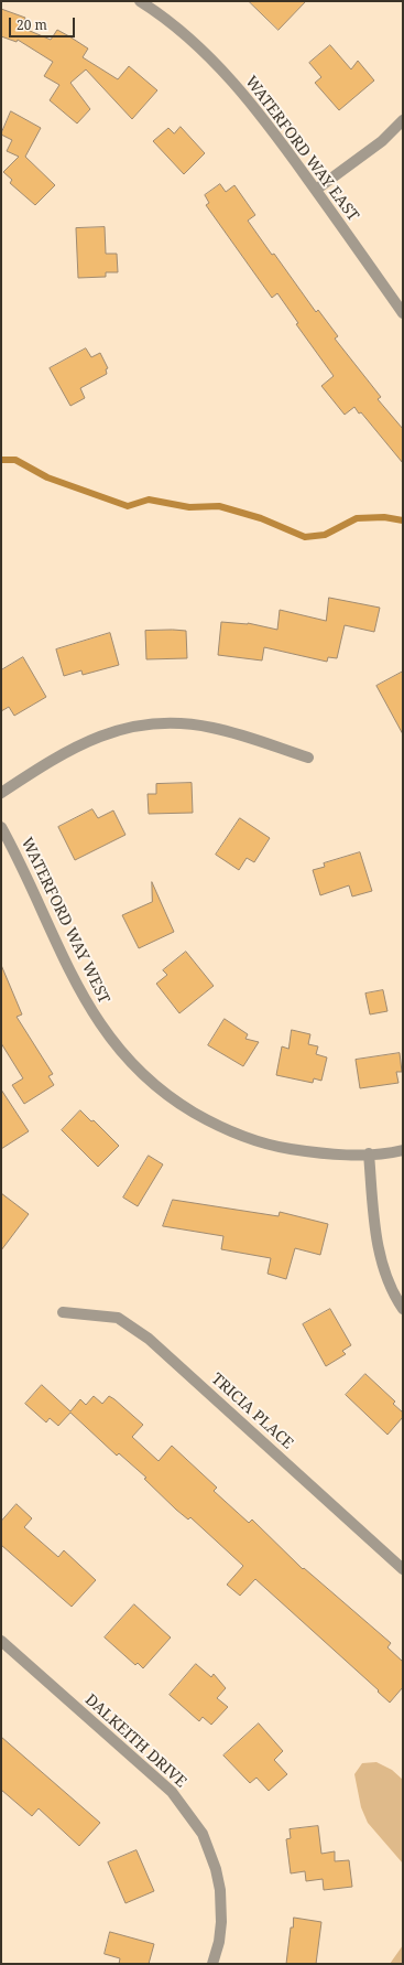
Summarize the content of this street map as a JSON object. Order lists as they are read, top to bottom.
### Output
{
  "streets": {
    "street": [
      "WATERFORD WAY EAST",
      "WATERFORD WAY WEST",
      "TRICIA PLACE",
      "DALKEITH DRIVE"
    ]
  },
  "scale_bar": "20 m"
}
